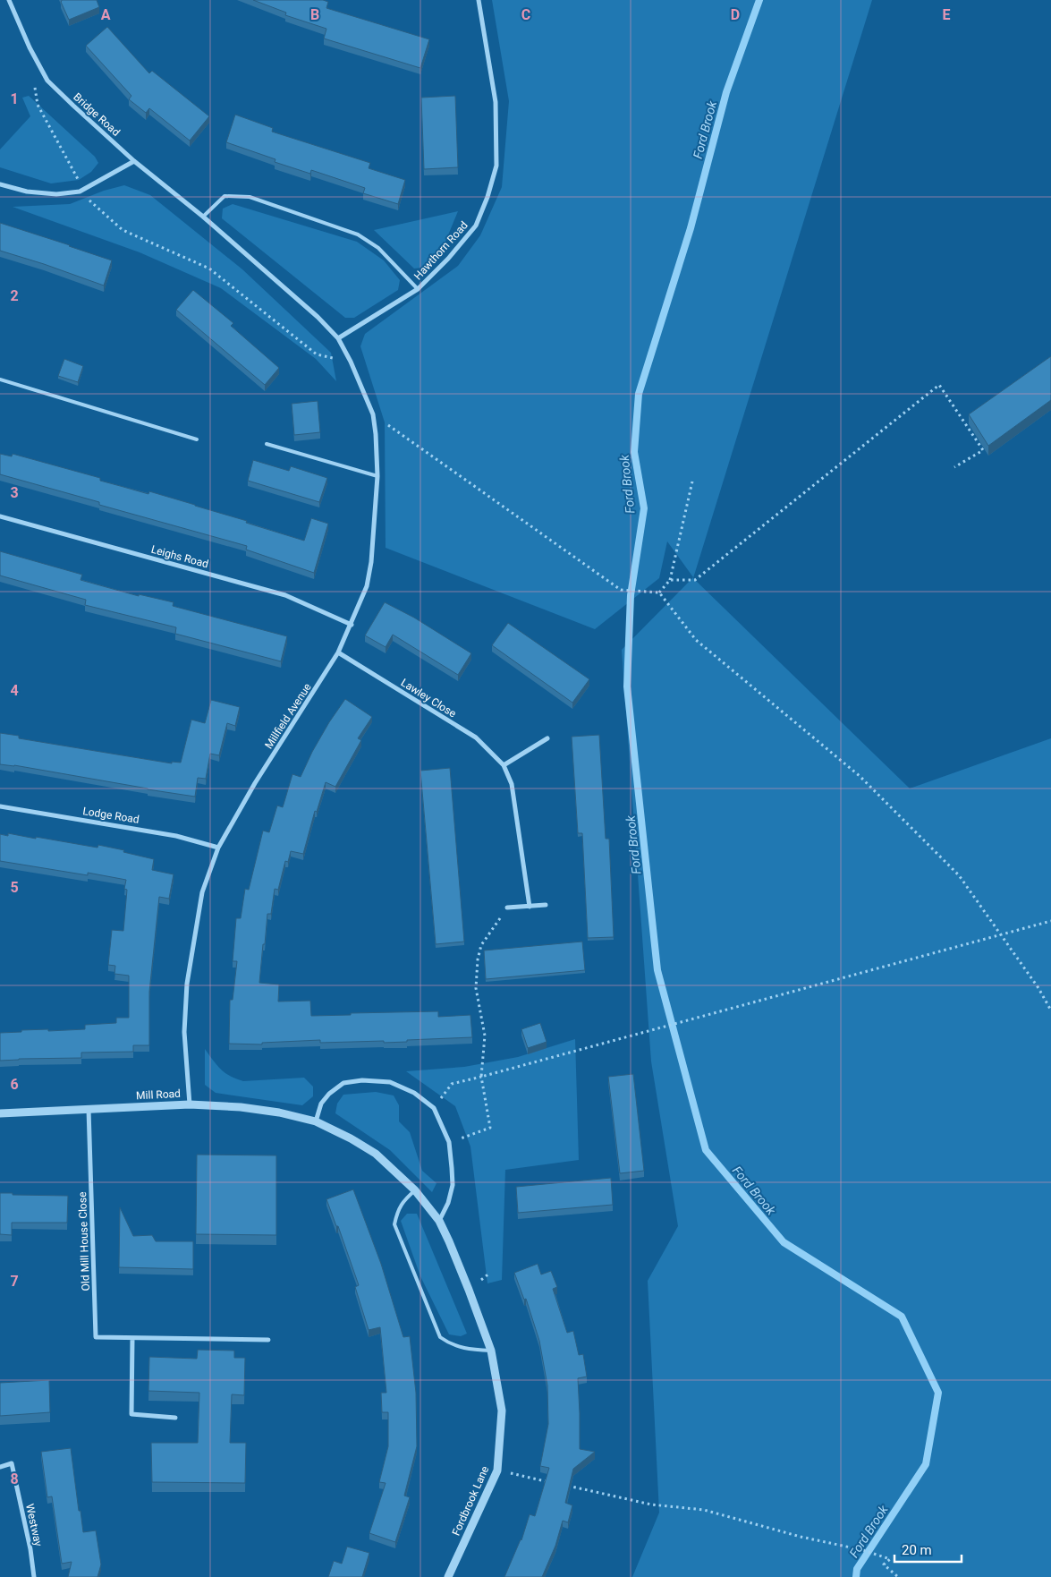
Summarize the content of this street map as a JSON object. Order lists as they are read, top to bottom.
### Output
{
  "streets": {
    "street": [
      "Bridge Road",
      "Hawthorn Road",
      "Leighs Road",
      "Lawley Close",
      "Millfield Avenue",
      "Lodge Road",
      "Mill Road",
      "Old Mill House Close",
      "Fordbrook Lane",
      "Westway"
    ]
  },
  "crossings": [
    ["Bridge Road", "Hawthorn Road"],
    ["Bridge Road", "Millfield Avenue"],
    ["Hawthorn Road", "Millfield Avenue"],
    ["Leighs Road", "Millfield Avenue"],
    ["Lawley Close", "Millfield Avenue"],
    ["Millfield Avenue", "Lodge Road"],
    ["Millfield Avenue", "Mill Road"],
    ["Mill Road", "Old Mill House Close"],
    ["Mill Road", "Fordbrook Lane"]
  ],
  "water": ["Ford Brook"],
  "scale_bar": "20 m",
  "grid": {
    "columns": [
      "A",
      "B",
      "C",
      "D",
      "E"
    ],
    "rows": [
      "1",
      "2",
      "3",
      "4",
      "5",
      "6",
      "7",
      "8"
    ]
  }
}
